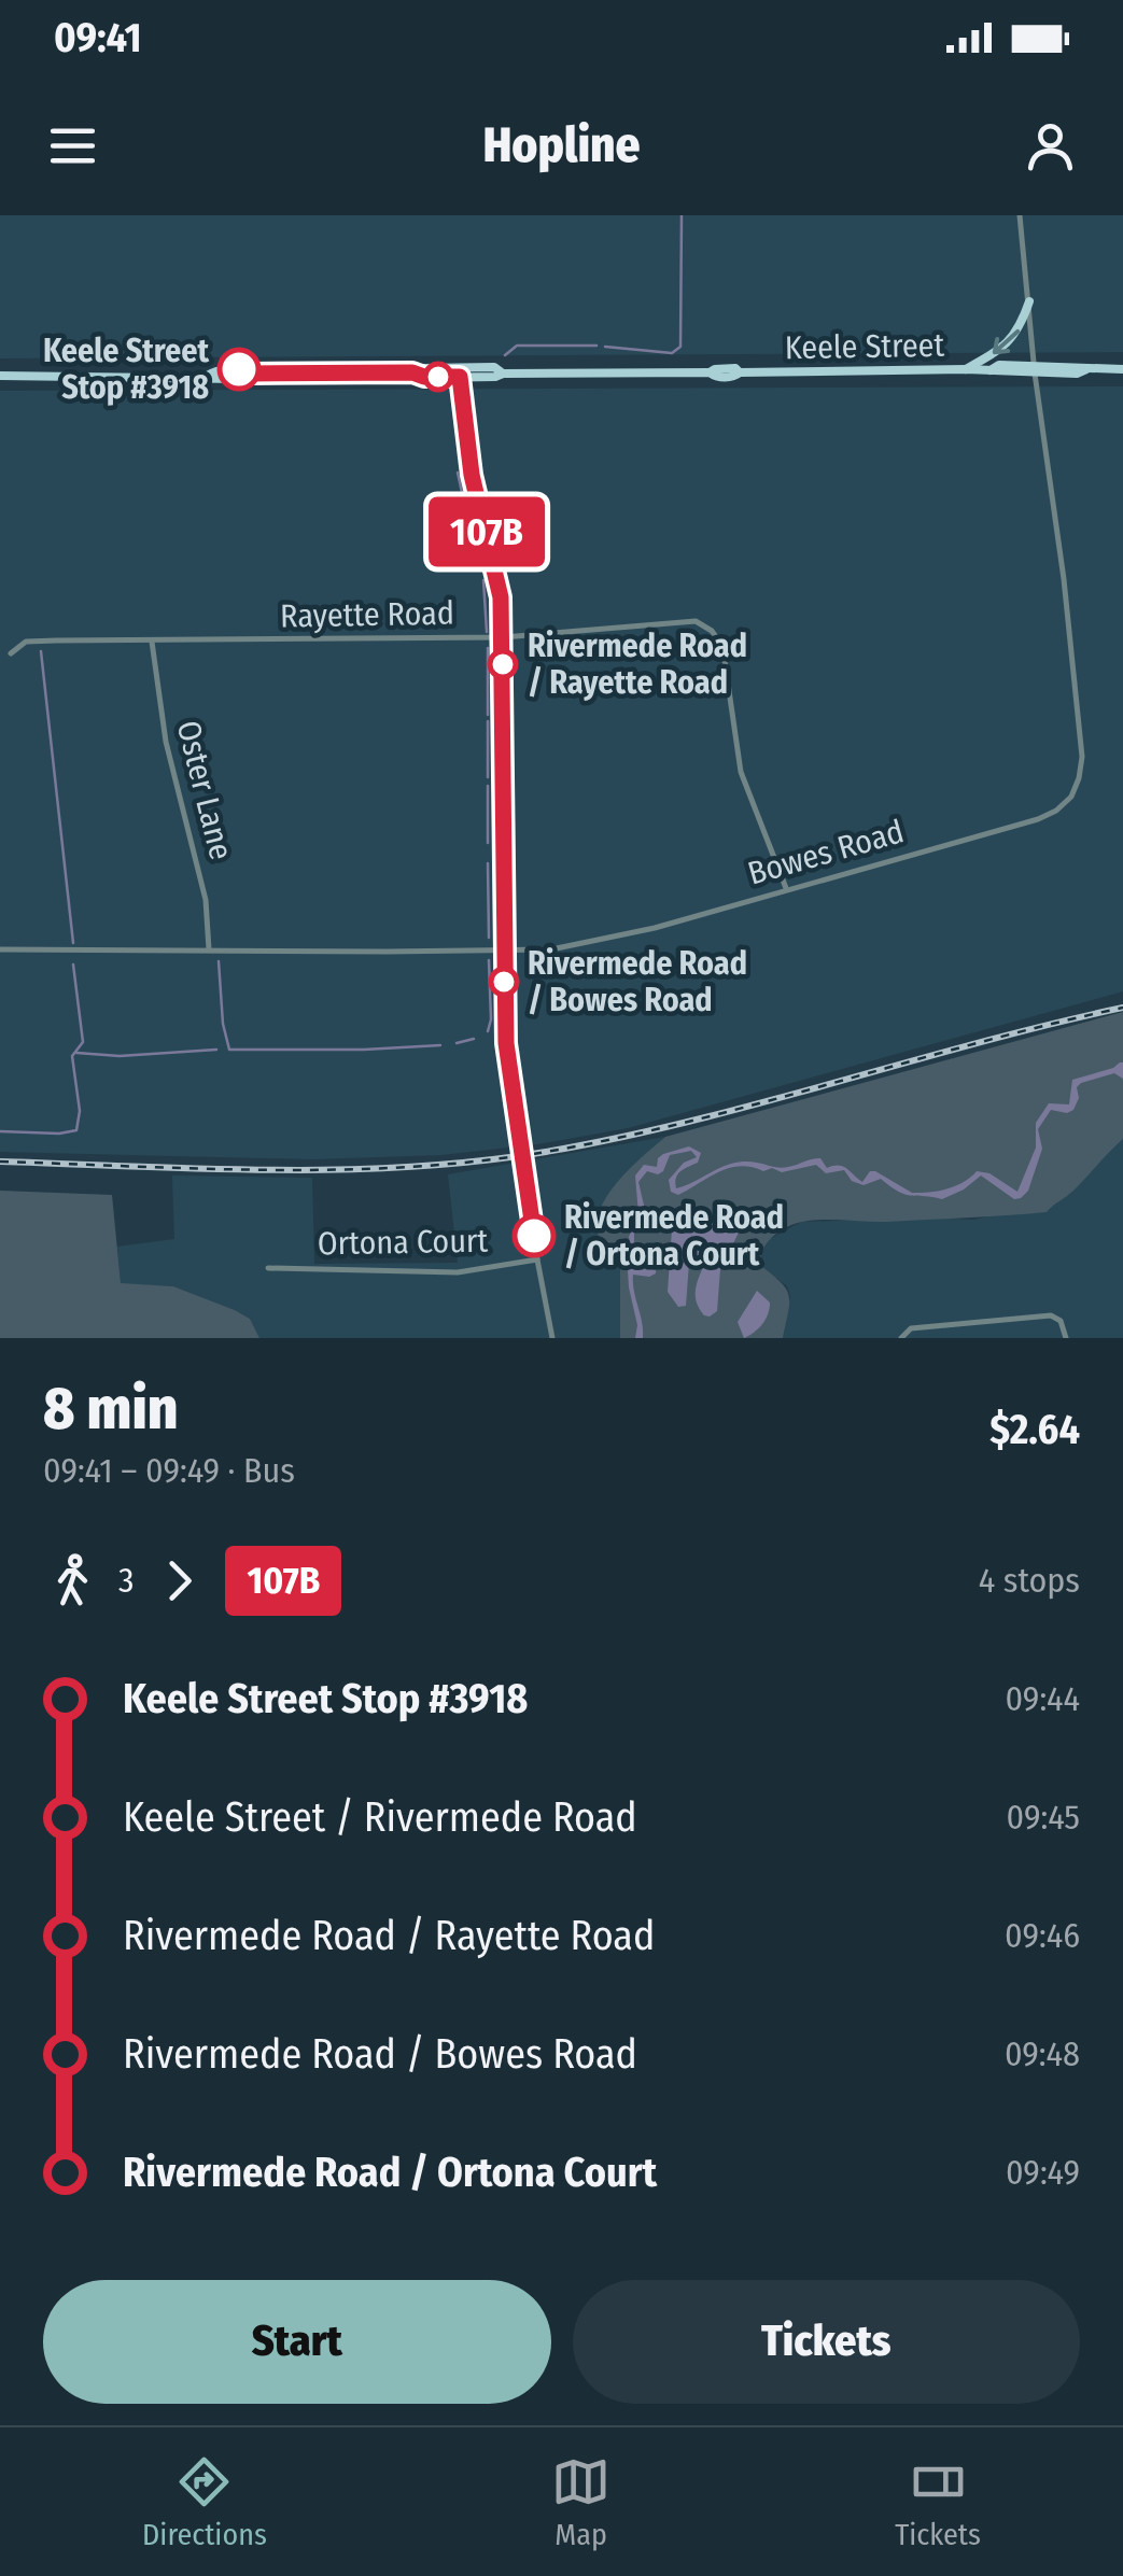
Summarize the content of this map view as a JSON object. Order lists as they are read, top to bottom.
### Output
{
  "streets": {
    "main road": ["Keele Street"],
    "street": [
      "Rayette Road",
      "Oster Lane",
      "Bowes Road",
      "Ortona Court"
    ]
  },
  "crossings": [
    ["Keele Street", "Bowes Road"],
    ["Rayette Road", "Oster Lane"],
    ["Rayette Road", "Bowes Road"],
    ["Oster Lane", "Bowes Road"]
  ],
  "places": [
    "Keele Street Stop #3918",
    "Rivermede Road / Rayette Road",
    "Rivermede Road / Bowes Road",
    "Rivermede Road / Ortona Court"
  ],
  "lines": ["bus line 107B"],
  "page": {
    "status": "09:41",
    "header": "Hopline",
    "on_map": "107B",
    "heading": ["8 min", "09:41 – 09:49 · Bus", "$2.64"],
    "legs": ["3", "107B", "4 stops"],
    "list": [
      {
        "name": "Keele Street Stop #3918",
        "value": "09:44"
      },
      {
        "name": "Keele Street / Rivermede Road",
        "value": "09:45"
      },
      {
        "name": "Rivermede Road / Rayette Road",
        "value": "09:46"
      },
      {
        "name": "Rivermede Road / Bowes Road",
        "value": "09:48"
      },
      {
        "name": "Rivermede Road / Ortona Court",
        "value": "09:49"
      }
    ],
    "buttons": ["Start", "Tickets"],
    "tabs": ["Directions", "Map", "Tickets"]
  }
}
